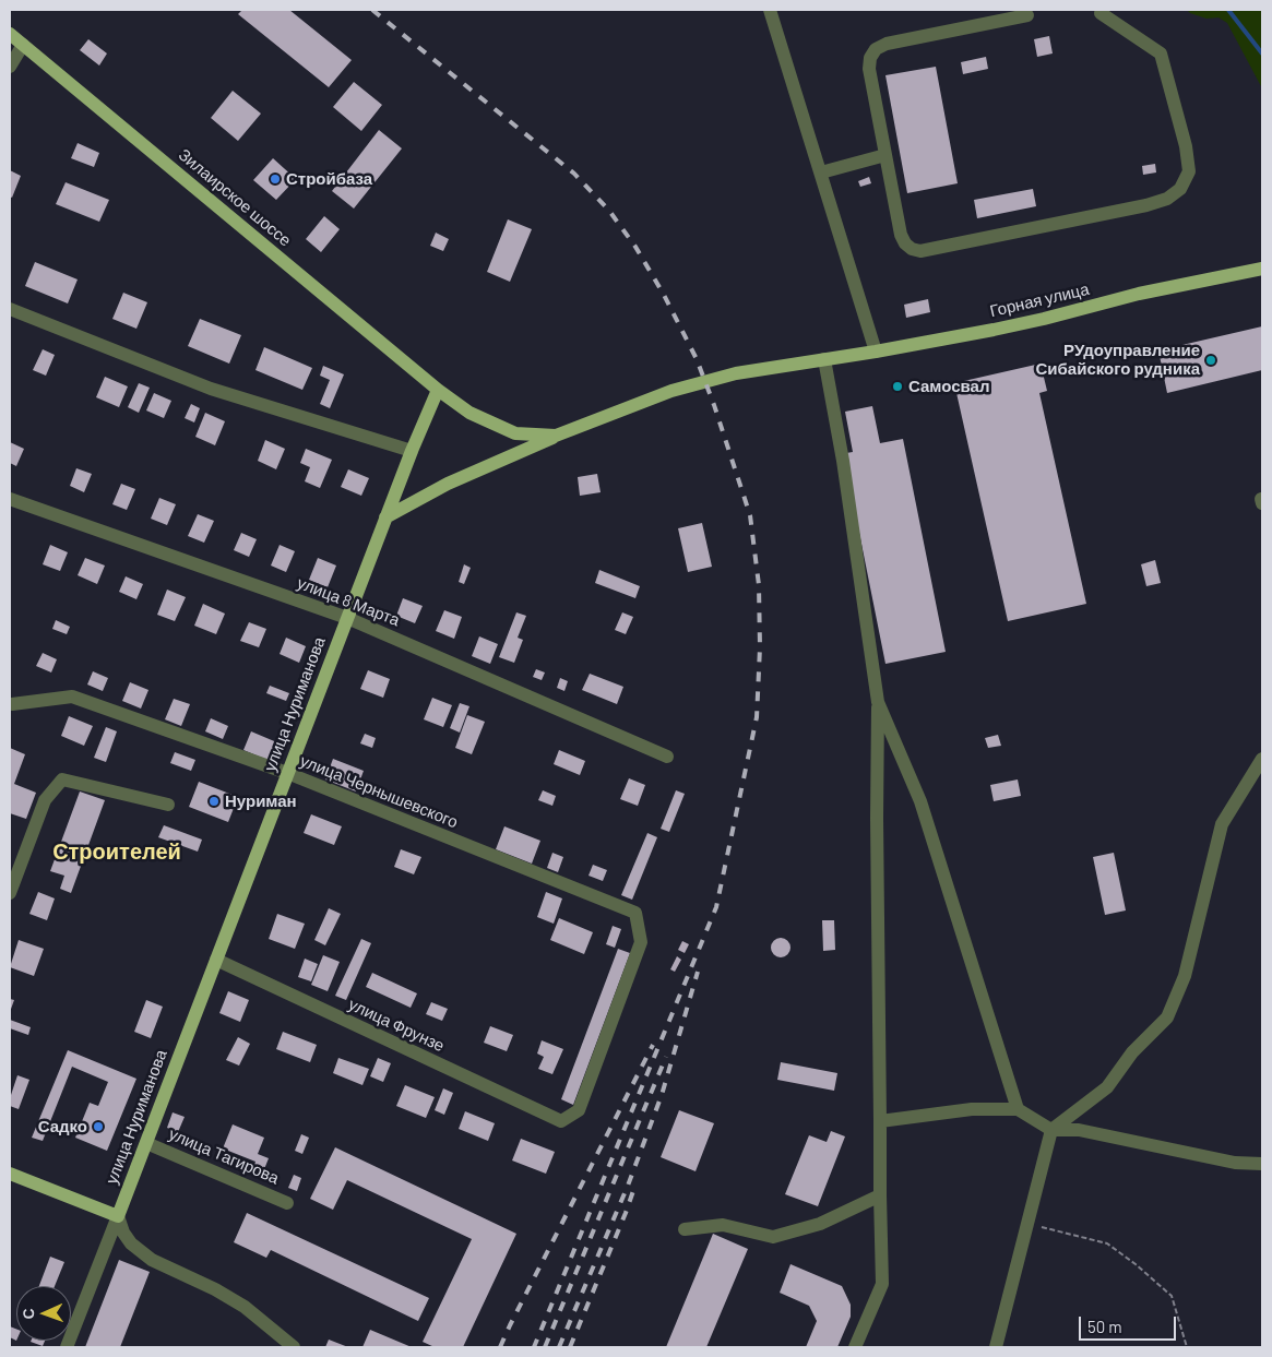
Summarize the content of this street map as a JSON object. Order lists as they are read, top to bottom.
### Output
{
  "streets": {
    "main road": ["Зилаирское шоссе", "Горная улица", "улица Нуриманова"],
    "street": [
      "улица 8 Марта",
      "улица Чернышевского",
      "улица Фрунзе",
      "улица Тагирова"
    ]
  },
  "crossings": [
    ["Зилаирское шоссе", "Горная улица"],
    ["Зилаирское шоссе", "улица Нуриманова"],
    ["Горная улица", "улица Нуриманова"],
    ["улица 8 Марта", "улица Нуриманова"],
    ["улица Нуриманова", "улица Чернышевского"],
    ["улица Нуриманова", "улица Фрунзе"],
    ["улица Нуриманова", "улица Тагирова"],
    ["улица Чернышевского", "улица Фрунзе"]
  ],
  "districts": ["Строителей"],
  "places": [
    "Стройбаза",
    "РУдоуправление Сибайского рудника",
    "Самосвал",
    "Нуриман",
    "Садко"
  ],
  "scale_bar": "50 m",
  "north": "left"
}
